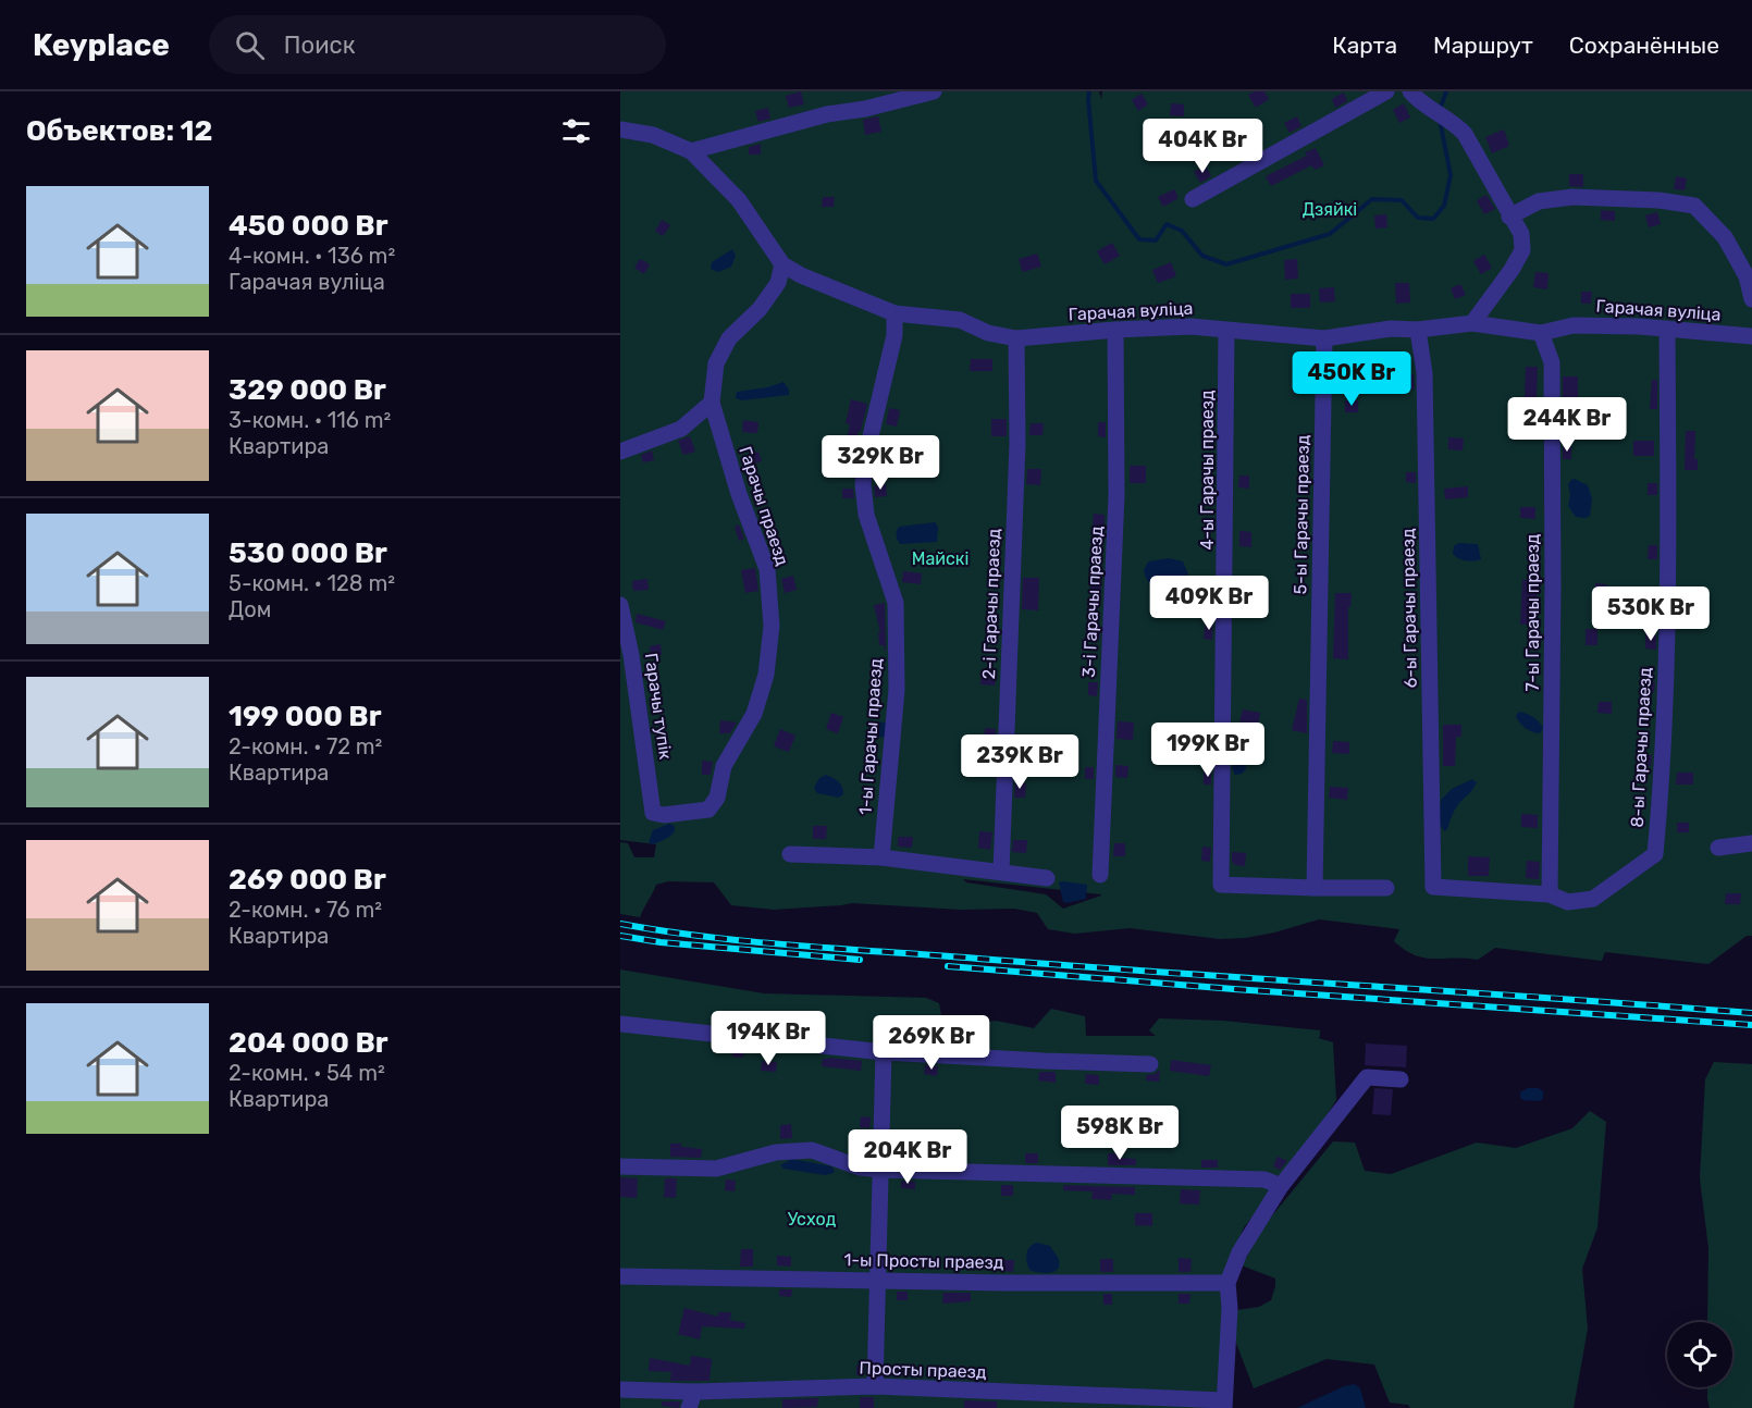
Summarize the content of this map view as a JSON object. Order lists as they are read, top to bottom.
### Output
{
  "streets": {
    "street": [
      "Гарачая вуліца",
      "4-ы Гарачы праезд",
      "Гарачы праезд",
      "5-ы Гарачы праезд",
      "3-і Гарачы праезд",
      "2-і Гарачы праезд",
      "6-ы Гарачы праезд",
      "7-ы Гарачы праезд",
      "Гарачы тупік",
      "1-ы Гарачы праезд",
      "8-ы Гарачы праезд",
      "1-ы Просты праезд",
      "Просты праезд"
    ]
  },
  "crossings": [
    ["Гарачая вуліца", "4-ы Гарачы праезд"],
    ["Гарачая вуліца", "Гарачы праезд"],
    ["Гарачая вуліца", "5-ы Гарачы праезд"],
    ["Гарачая вуліца", "3-і Гарачы праезд"],
    ["Гарачая вуліца", "2-і Гарачы праезд"],
    ["Гарачая вуліца", "6-ы Гарачы праезд"],
    ["Гарачая вуліца", "7-ы Гарачы праезд"],
    ["Гарачая вуліца", "1-ы Гарачы праезд"],
    ["Гарачая вуліца", "8-ы Гарачы праезд"],
    ["4-ы Гарачы праезд", "5-ы Гарачы праезд"],
    ["Гарачы праезд", "Гарачы тупік"],
    ["6-ы Гарачы праезд", "7-ы Гарачы праезд"],
    ["6-ы Гарачы праезд", "8-ы Гарачы праезд"],
    ["7-ы Гарачы праезд", "8-ы Гарачы праезд"]
  ],
  "parks": ["Дзяйкі", "Майскі", "Усход"],
  "page": {
    "header": "Keyplace",
    "search": "Поиск",
    "nav": ["Карта", "Маршрут", "Сохранённые"],
    "heading": "Объектов: 12",
    "price": [
      "404K Br",
      "450K Br",
      "244K Br",
      "329K Br",
      "409K Br",
      "530K Br",
      "199K Br",
      "239K Br",
      "194K Br",
      "269K Br",
      "598K Br",
      "204K Br"
    ],
    "list": [
      {
        "name": "450 000 Br",
        "note": "4-комн. · 136 m² · Гарачая вуліца"
      },
      {
        "name": "329 000 Br",
        "note": "3-комн. · 116 m² · Квартира"
      },
      {
        "name": "530 000 Br",
        "note": "5-комн. · 128 m² · Дом"
      },
      {
        "name": "199 000 Br",
        "note": "2-комн. · 72 m² · Квартира"
      },
      {
        "name": "269 000 Br",
        "note": "2-комн. · 76 m² · Квартира"
      },
      {
        "name": "204 000 Br",
        "note": "2-комн. · 54 m² · Квартира"
      }
    ]
  }
}
